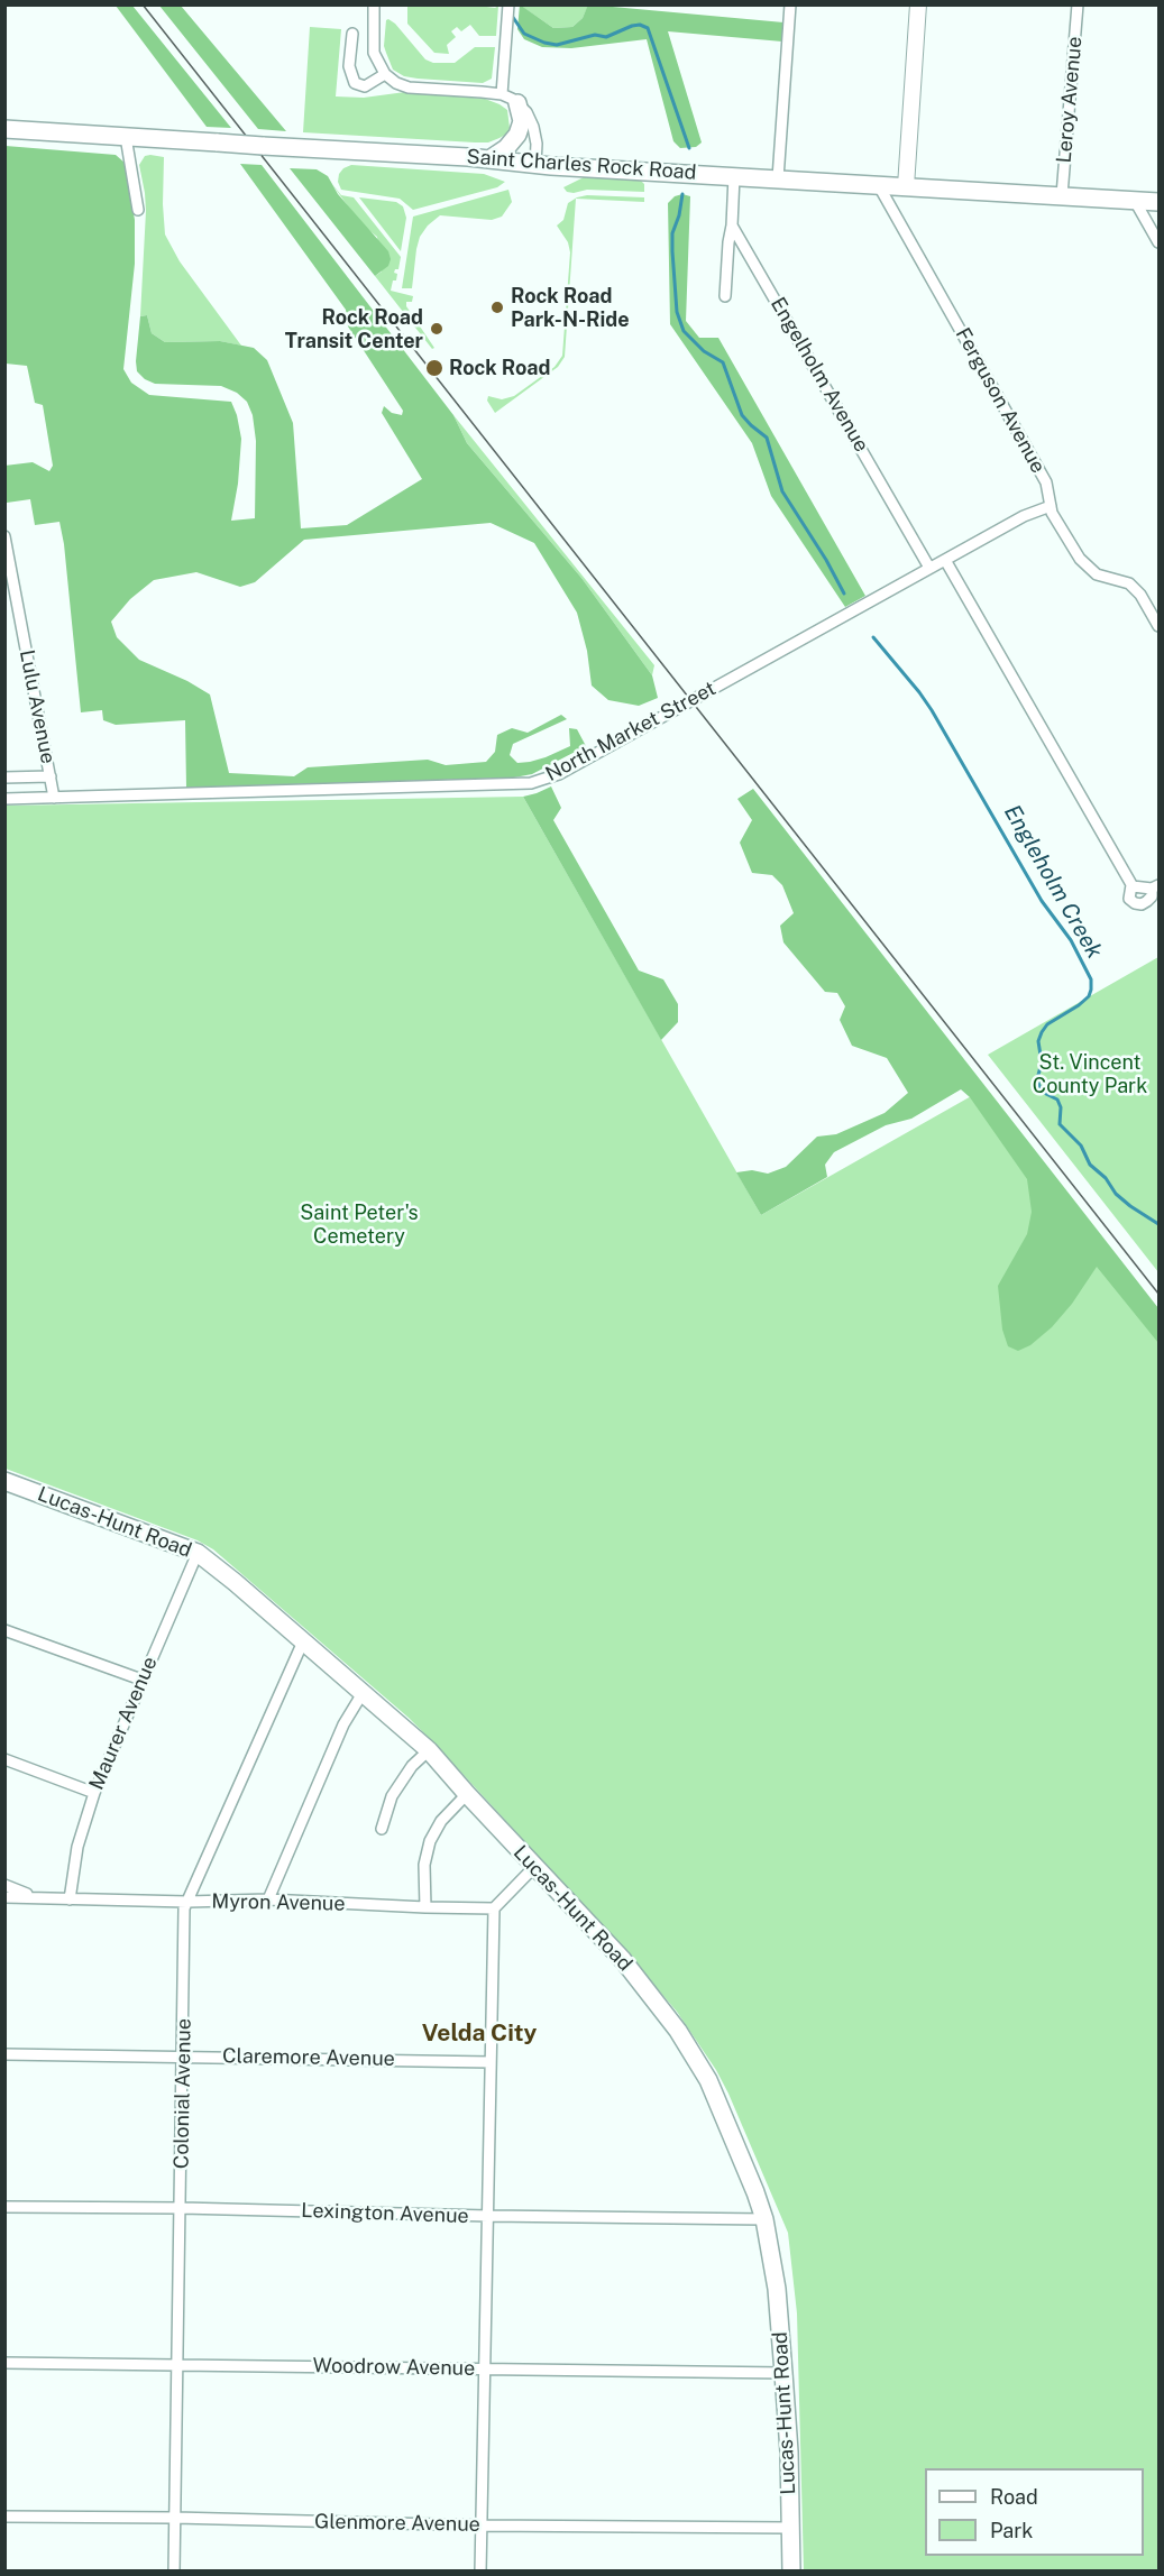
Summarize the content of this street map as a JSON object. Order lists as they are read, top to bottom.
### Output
{
  "streets": {
    "main road": ["Saint Charles Rock Road", "Lucas-Hunt Road"],
    "street": [
      "Leroy Avenue",
      "Engelholm Avenue",
      "Ferguson Avenue",
      "Lulu Avenue",
      "North Market Street",
      "Maurer Avenue",
      "Myron Avenue",
      "Claremore Avenue",
      "Colonial Avenue",
      "Lexington Avenue",
      "Woodrow Avenue",
      "Glenmore Avenue"
    ]
  },
  "crossings": [
    ["Leroy Avenue", "Saint Charles Rock Road"],
    ["Saint Charles Rock Road", "Ferguson Avenue"],
    ["Engelholm Avenue", "North Market Street"],
    ["Ferguson Avenue", "North Market Street"],
    ["Lulu Avenue", "North Market Street"],
    ["Lucas-Hunt Road", "Maurer Avenue"],
    ["Lucas-Hunt Road", "Colonial Avenue"],
    ["Lucas-Hunt Road", "Lexington Avenue"],
    ["Lucas-Hunt Road", "Woodrow Avenue"],
    ["Lucas-Hunt Road", "Glenmore Avenue"],
    ["Maurer Avenue", "Myron Avenue"],
    ["Myron Avenue", "Colonial Avenue"],
    ["Claremore Avenue", "Colonial Avenue"],
    ["Colonial Avenue", "Lexington Avenue"],
    ["Colonial Avenue", "Woodrow Avenue"],
    ["Colonial Avenue", "Glenmore Avenue"]
  ],
  "districts": ["Velda City"],
  "water": ["Engleholm Creek"],
  "parks": ["St. Vincent County Park", "Saint Peter's Cemetery"],
  "places": ["Rock Road Park-N-Ride", "Rock Road Transit Center", "Rock Road"],
  "legend": ["Road", "Park"]
}
